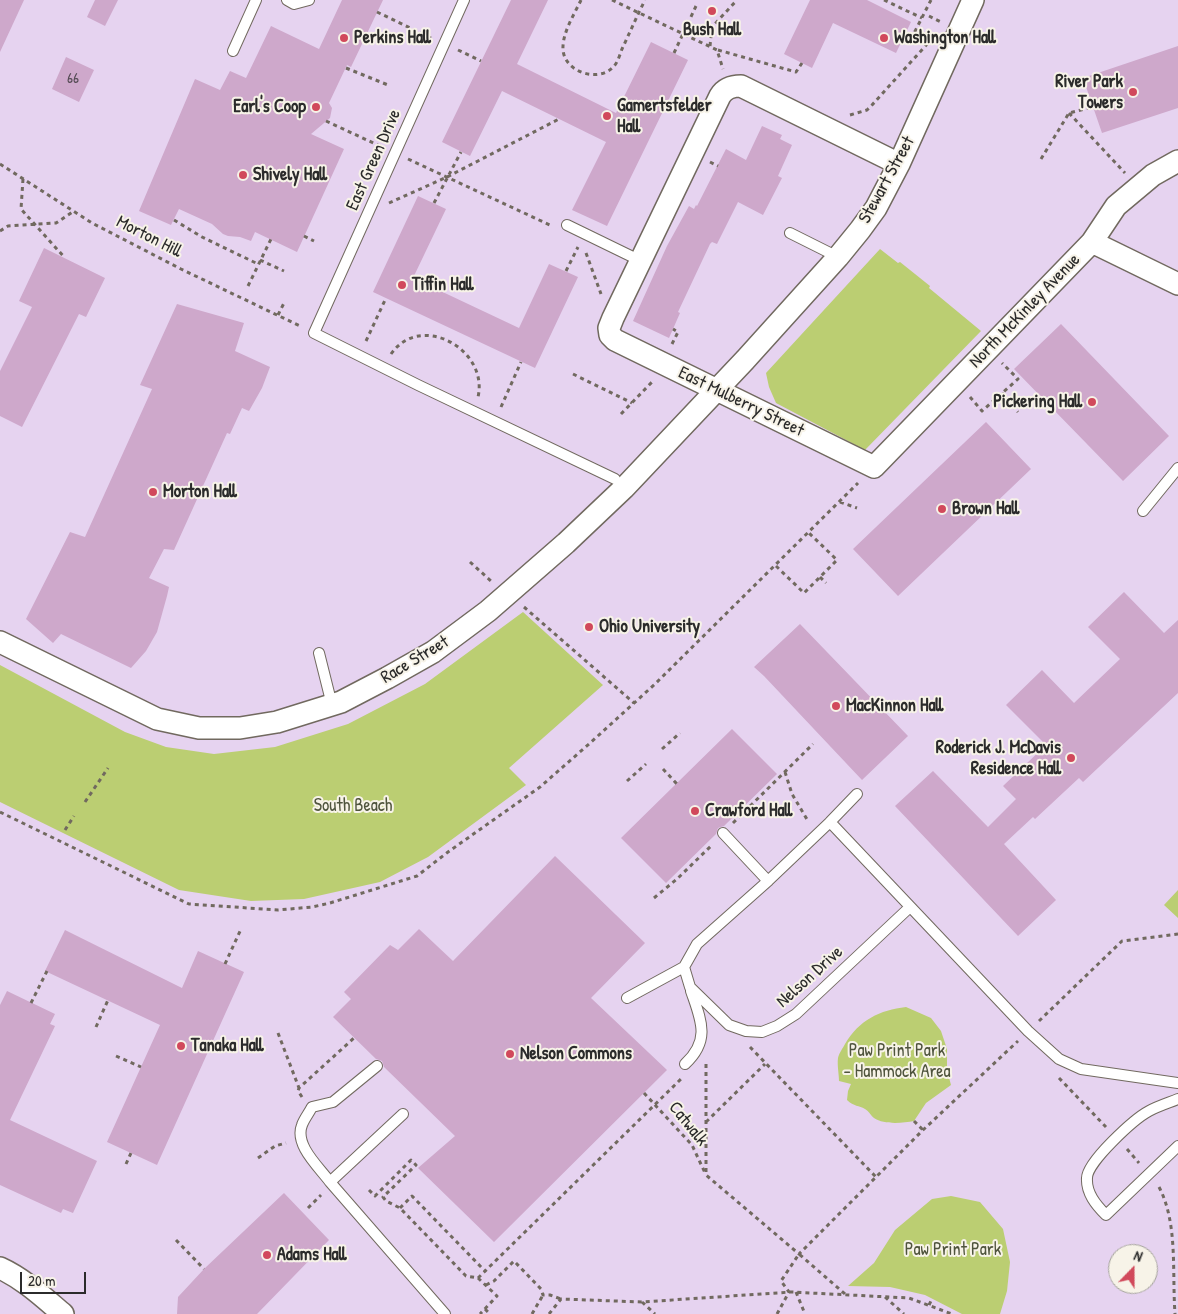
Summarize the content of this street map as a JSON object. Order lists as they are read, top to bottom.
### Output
{
  "streets": {
    "street": [
      "Stewart Street",
      "North McKinley Avenue",
      "East Mulberry Street",
      "Race Street"
    ],
    "lane": ["East Green Drive", "Nelson Drive"],
    "path": ["Morton Hill", "Catwalk"]
  },
  "crossings": [
    ["Stewart Street", "Race Street"],
    ["North McKinley Avenue", "East Mulberry Street"],
    ["East Mulberry Street", "Race Street"]
  ],
  "parks": ["South Beach", "Paw Print Park - Hammock Area", "Paw Print Park"],
  "places": [
    "Bush Hall",
    "Perkins Hall",
    "Washington Hall",
    "River Park Towers",
    "Earl's Coop",
    "Gamertsfelder Hall",
    "Shively Hall",
    "Tiffin Hall",
    "Pickering Hall",
    "Morton Hall",
    "Brown Hall",
    "Ohio University",
    "MacKinnon Hall",
    "Roderick J. McDavis Residence Hall",
    "Crawford Hall",
    "Tanaka Hall",
    "Nelson Commons",
    "Adams Hall"
  ],
  "house_numbers": ["66"],
  "scale_bar": "20 m",
  "north": "top"
}
